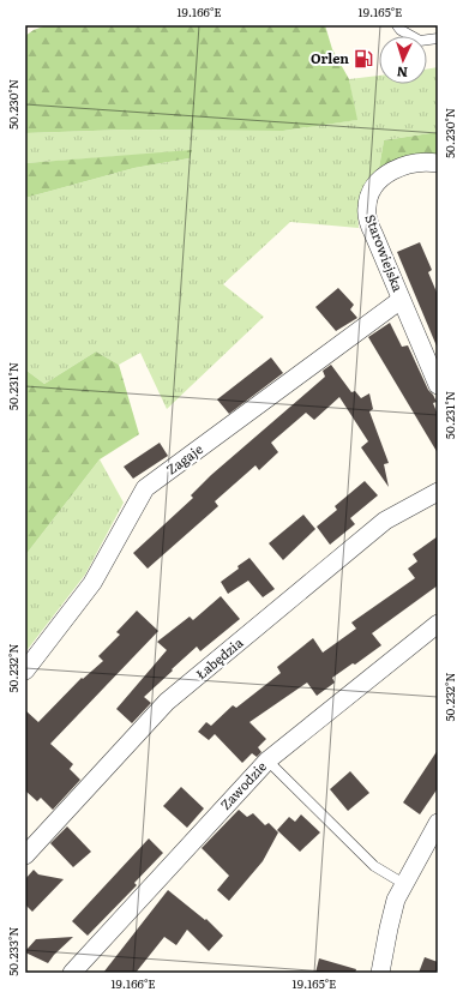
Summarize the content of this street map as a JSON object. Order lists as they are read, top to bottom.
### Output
{
  "streets": {
    "street": [
      "Starowiejska",
      "Zagaje",
      "Łabędzia",
      "Zawodzie"
    ]
  },
  "crossings": [
    ["Starowiejska", "Zagaje"]
  ],
  "places": {
    "fuel station": ["Orlen"]
  },
  "north": "bottom",
  "coordinates": [
    "19.166°E",
    "19.165°E",
    "50.230°N",
    "50.231°N",
    "50.232°N",
    "50.233°N"
  ]
}
